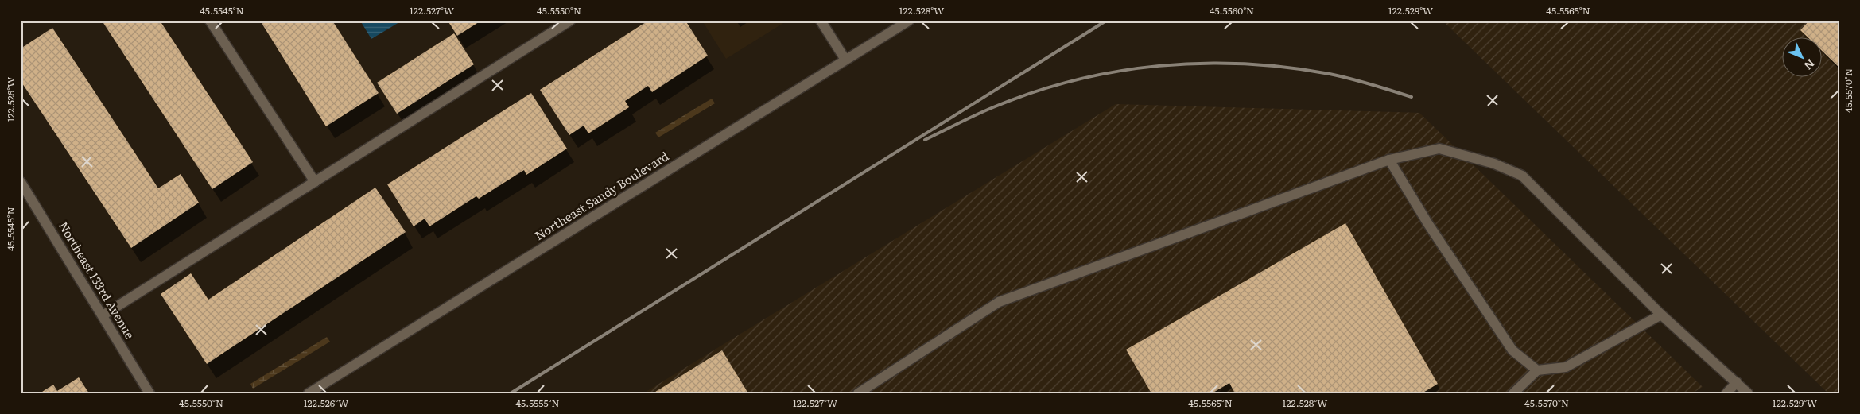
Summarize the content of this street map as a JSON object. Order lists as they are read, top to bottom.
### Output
{
  "streets": {
    "main road": ["Northeast Sandy Boulevard", "Northeast 133rd Avenue"]
  },
  "north": "bottom right",
  "coordinates": [
    "45.5545°N",
    "122.527°W",
    "45.5550°N",
    "122.528°W",
    "45.5560°N",
    "122.529°W",
    "45.5565°N",
    "45.5570°N",
    "122.526°W",
    "45.5555°N"
  ]
}
